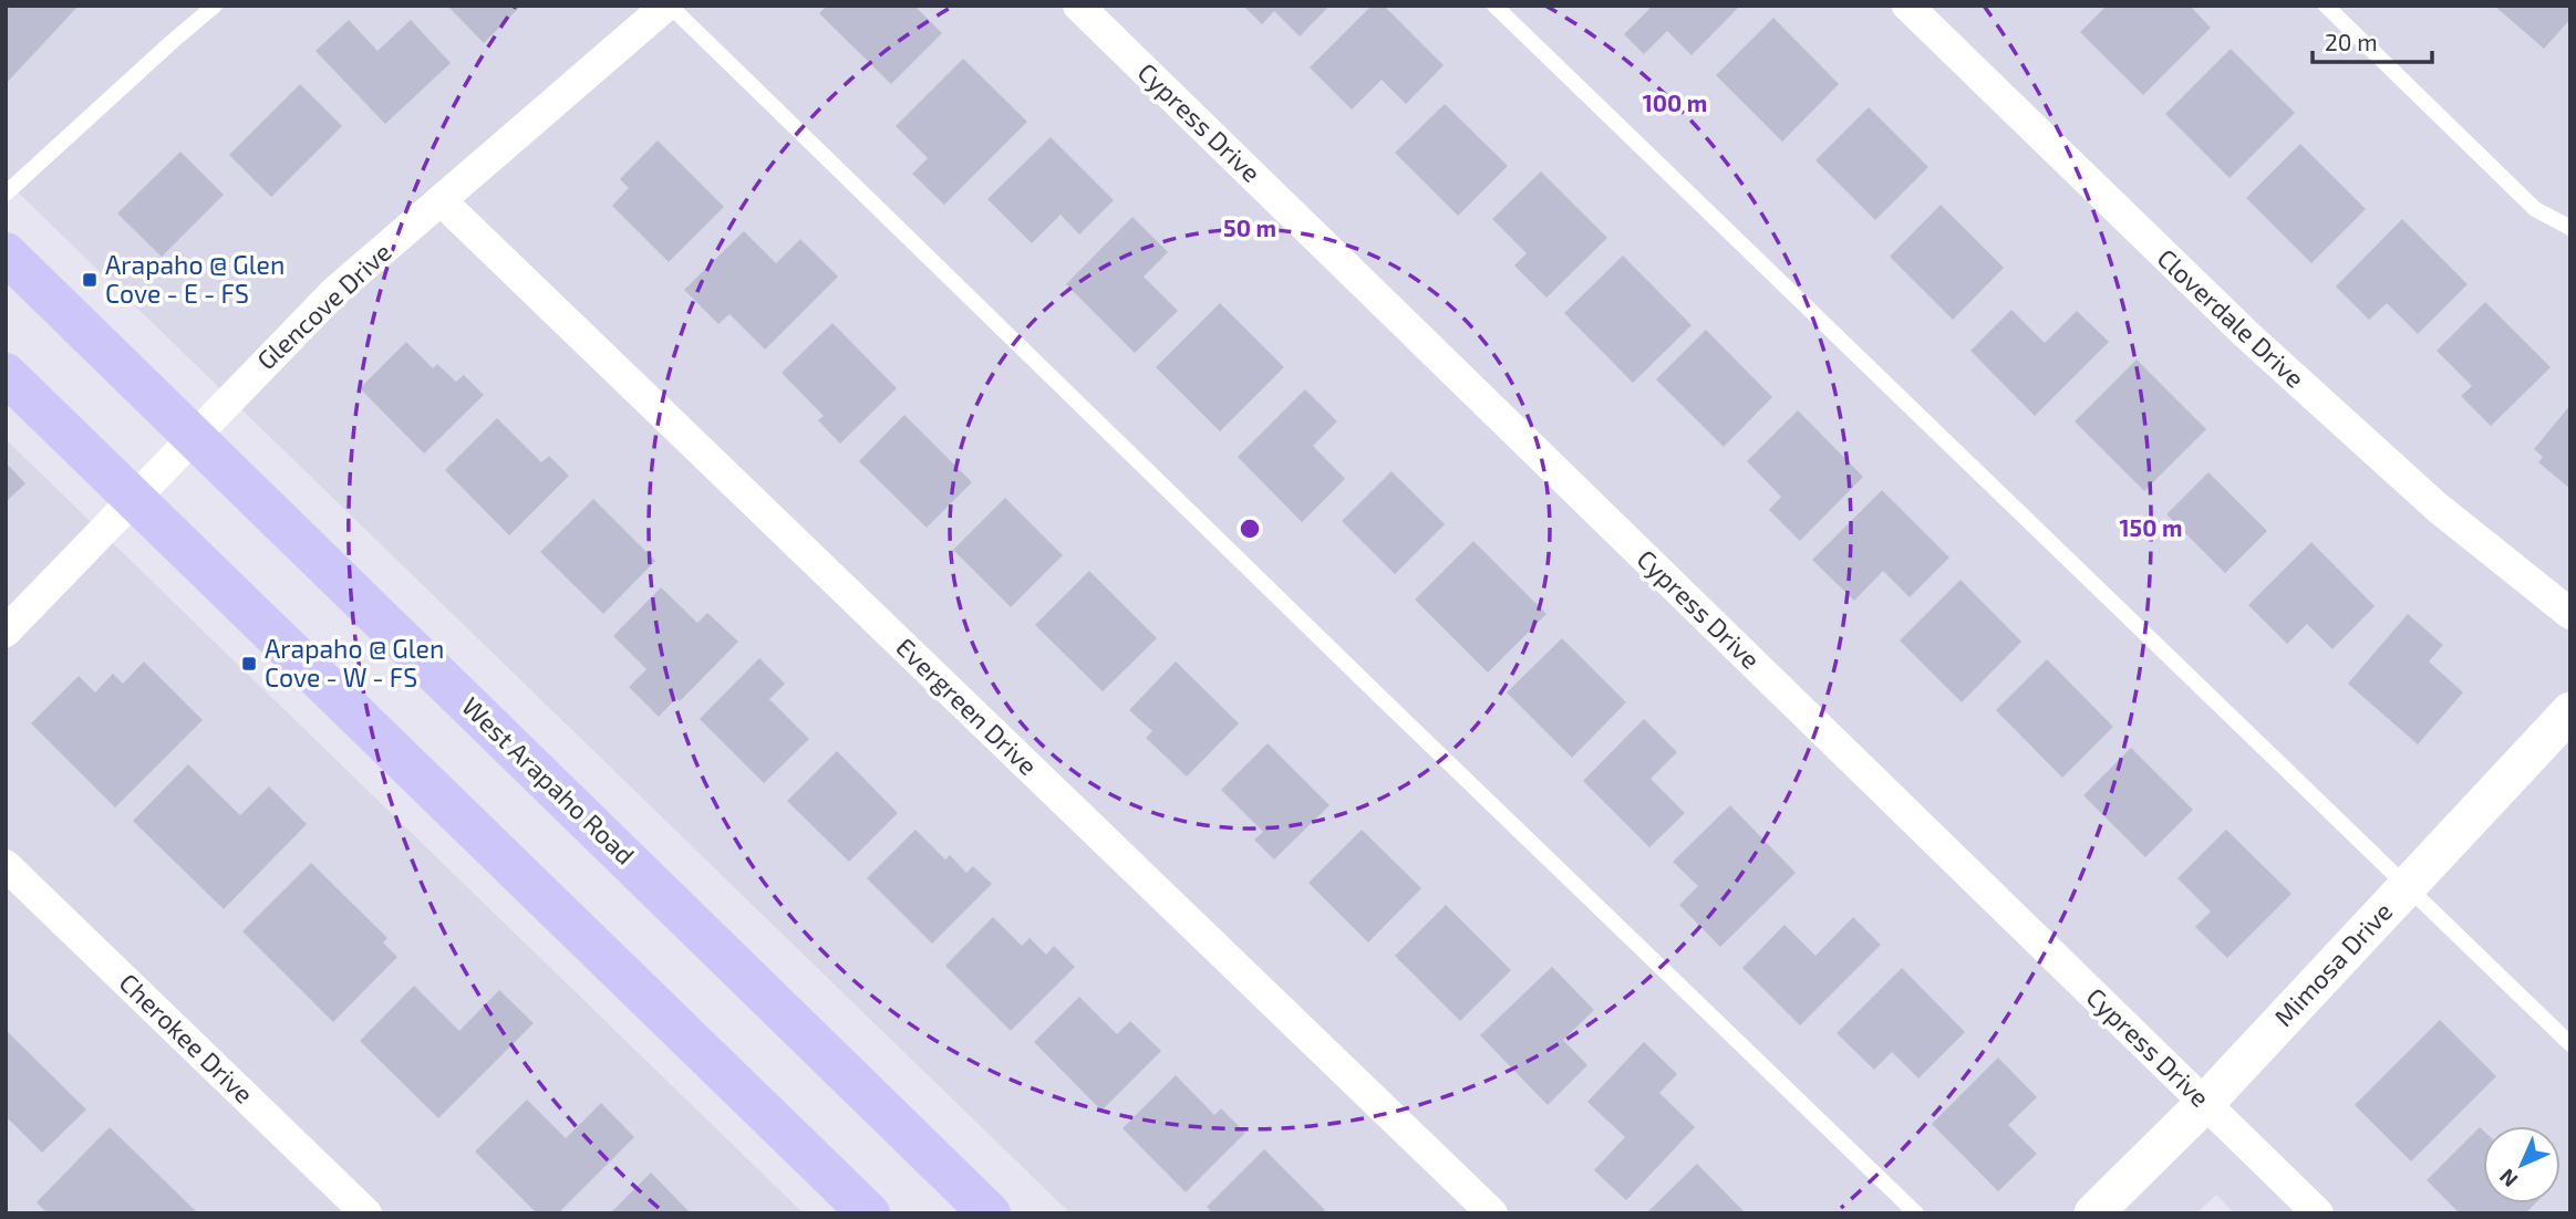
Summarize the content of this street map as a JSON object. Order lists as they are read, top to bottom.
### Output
{
  "streets": {
    "main road": ["West Arapaho Road"],
    "street": [
      "Cypress Drive",
      "Glencove Drive",
      "Cloverdale Drive",
      "Evergreen Drive",
      "Mimosa Drive",
      "Cherokee Drive"
    ]
  },
  "crossings": [
    ["Cypress Drive", "Mimosa Drive"],
    ["Glencove Drive", "Evergreen Drive"],
    ["Glencove Drive", "West Arapaho Road"]
  ],
  "places": {
    "transit": ["Arapaho @ Glen Cove - E - FS", "Arapaho @ Glen Cove - W - FS"]
  },
  "scale_bar": "20 m",
  "north": "bottom left",
  "rings": ["100 m", "50 m", "150 m"]
}
